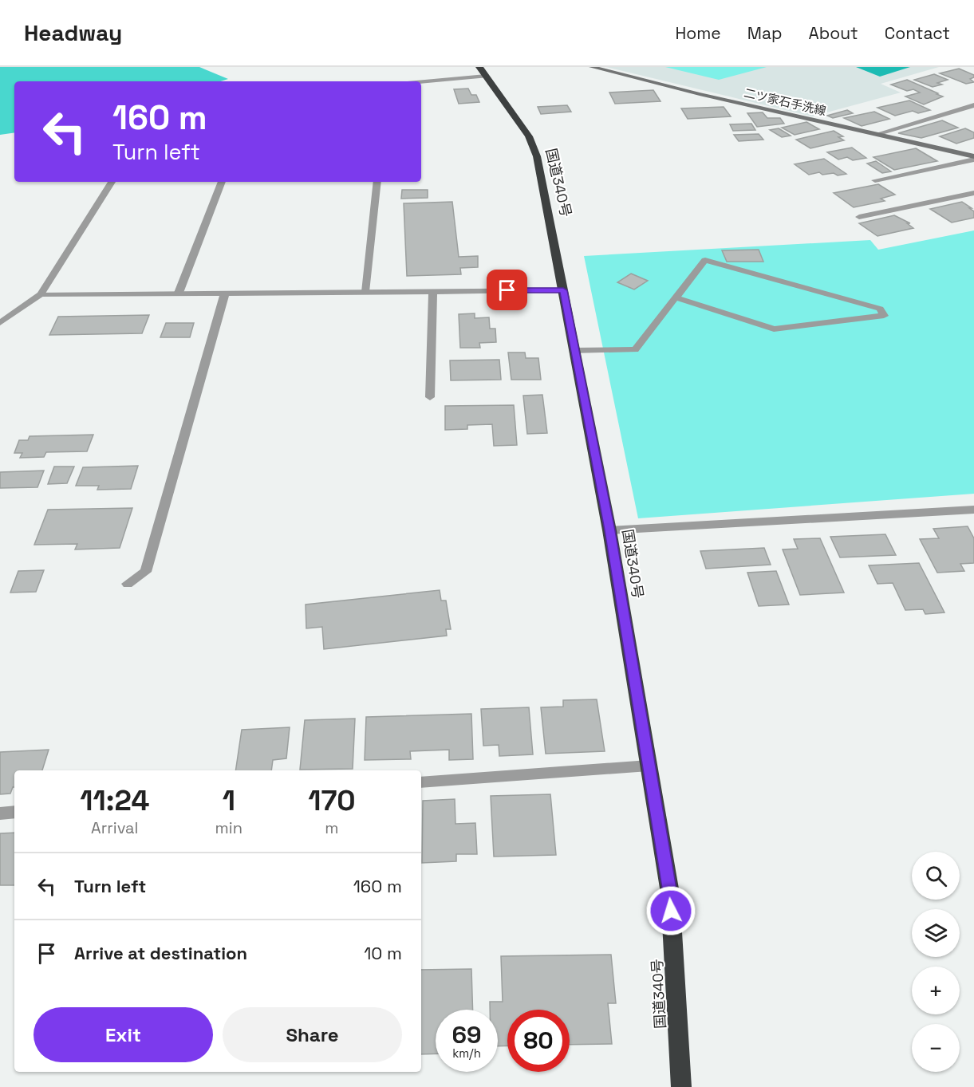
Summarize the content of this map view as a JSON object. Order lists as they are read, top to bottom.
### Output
{
  "streets": {
    "highway": ["国道340号"],
    "street": ["二ツ家石手洗線"]
  },
  "page": {
    "header": "Headway",
    "nav": [
      "Home",
      "Map",
      "About",
      "Contact"
    ],
    "turn": ["160 m", "Turn left"],
    "eta": [
      "11:24",
      "Arrival",
      "1",
      "min",
      "170",
      "m"
    ],
    "map_buttons": ["+", "−"],
    "list": [
      {
        "name": "Turn left",
        "value": "160 m"
      },
      {
        "name": "Arrive at destination",
        "value": "10 m"
      }
    ],
    "buttons": ["Exit", "Share"],
    "speed": "69 km/h",
    "limit": "80"
  }
}
